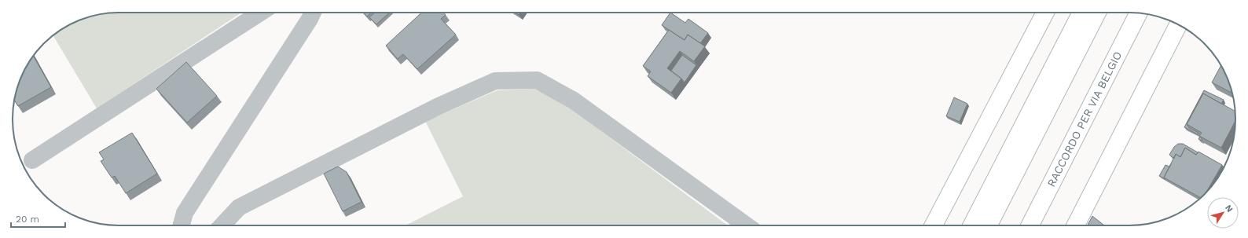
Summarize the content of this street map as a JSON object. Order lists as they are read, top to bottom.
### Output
{
  "streets": {
    "main road": ["RACCORDO PER VIA BELGIO"]
  },
  "scale_bar": "20 m",
  "north": "top right"
}
